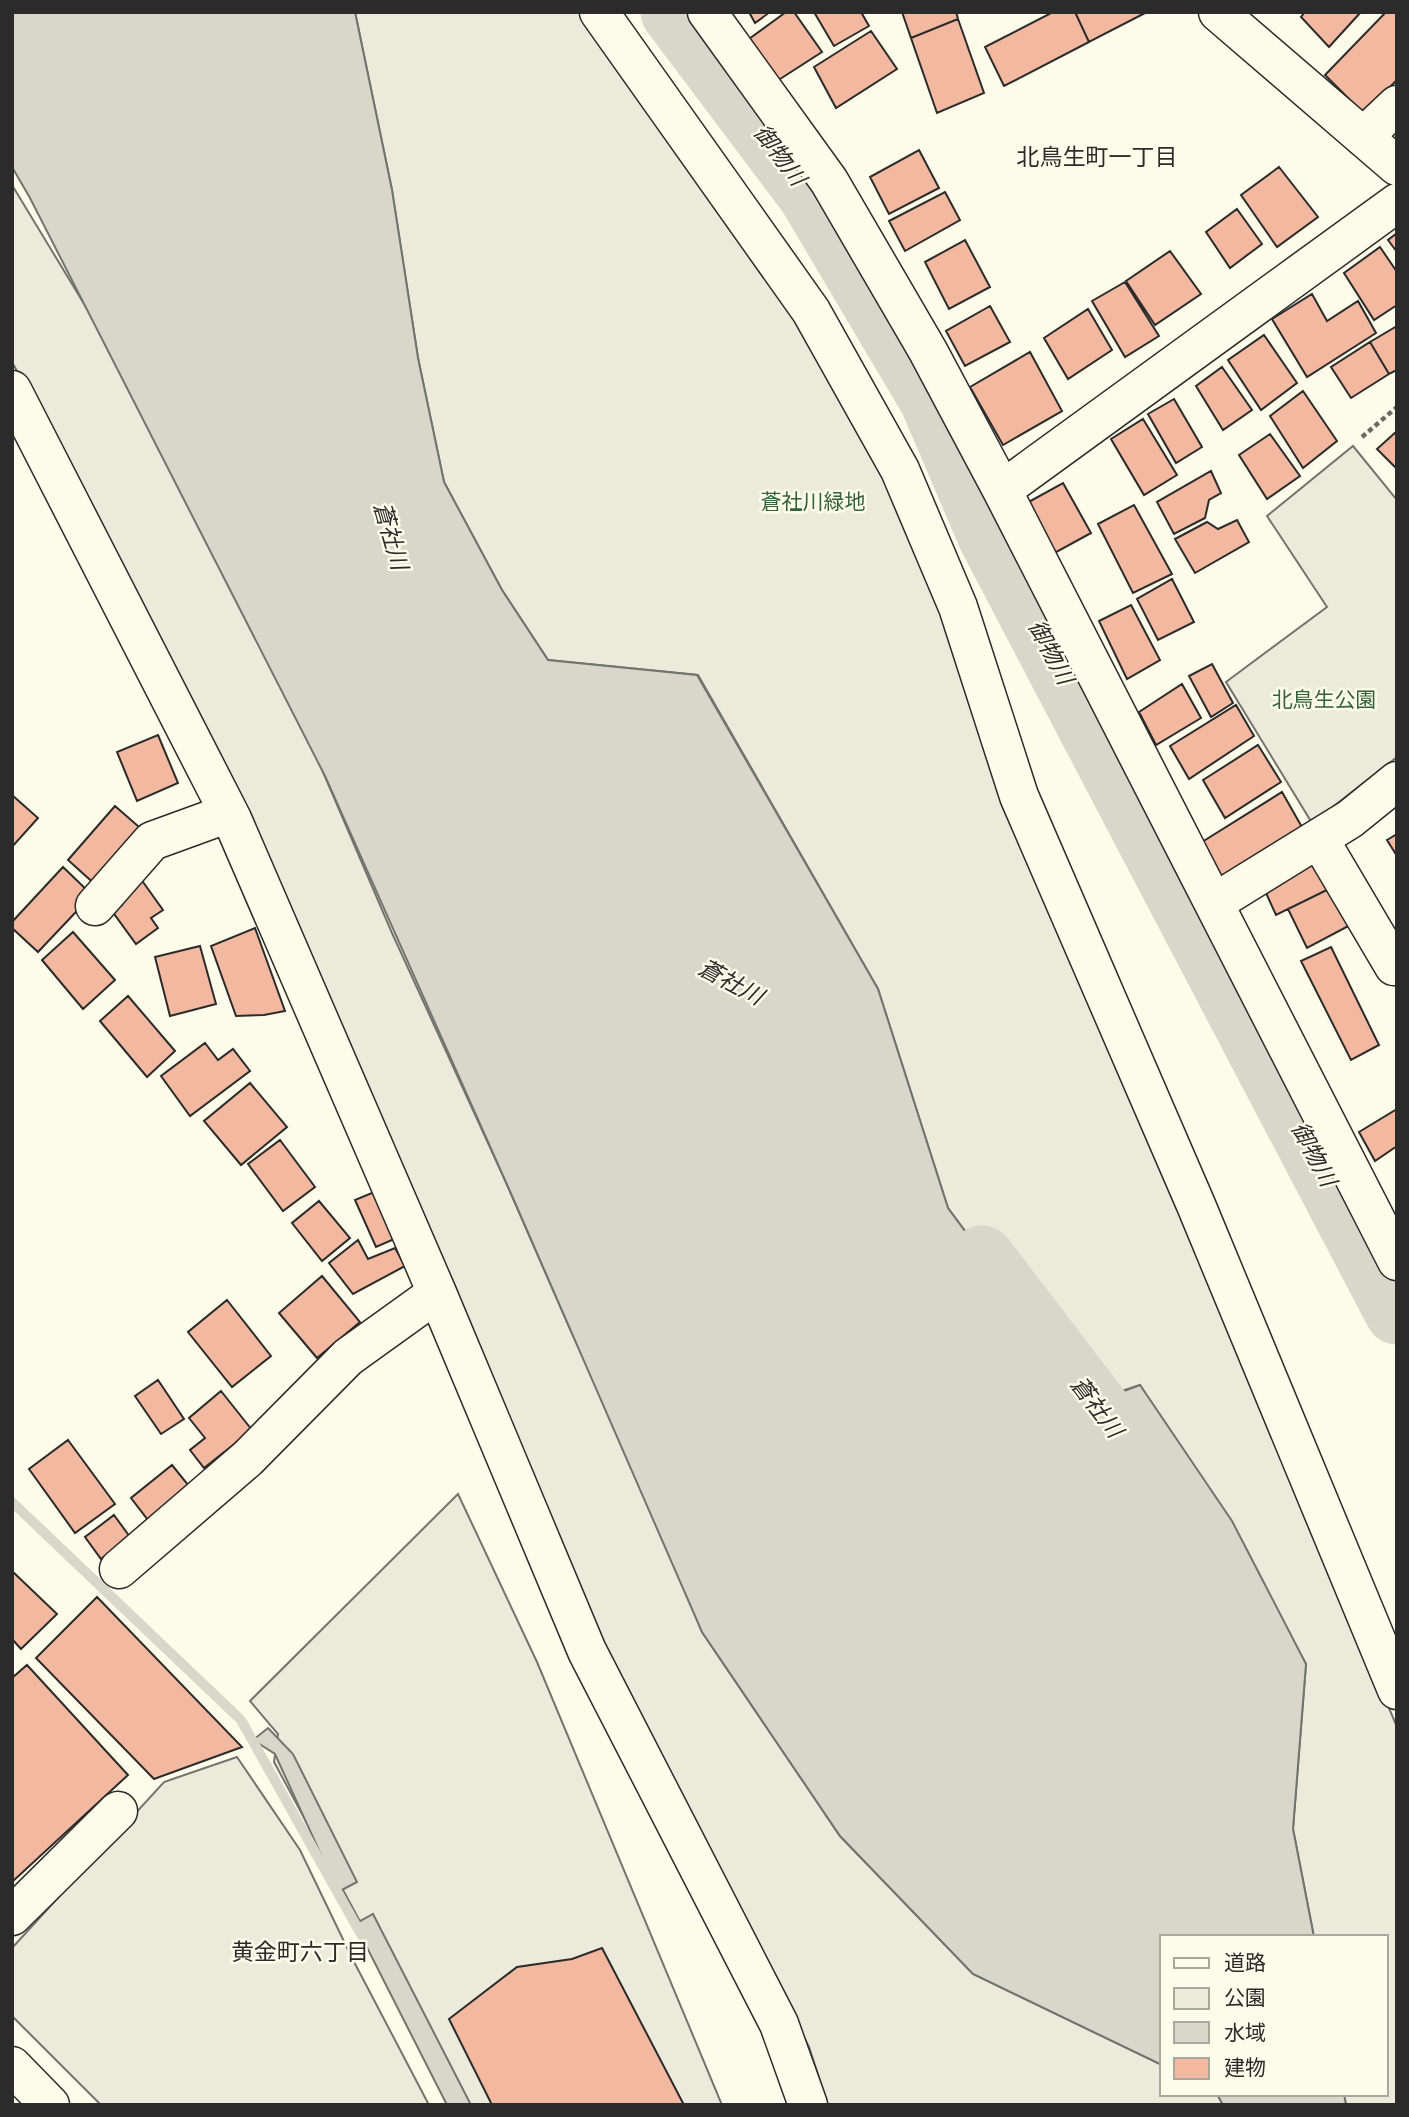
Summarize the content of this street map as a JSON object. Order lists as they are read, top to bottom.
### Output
{
  "districts": ["北鳥生町一丁目", "黄金町六丁目"],
  "water": ["御物川", "蒼社川"],
  "parks": ["蒼社川緑地", "北鳥生公園"],
  "legend": [
    "道路",
    "公園",
    "水域",
    "建物"
  ]
}
